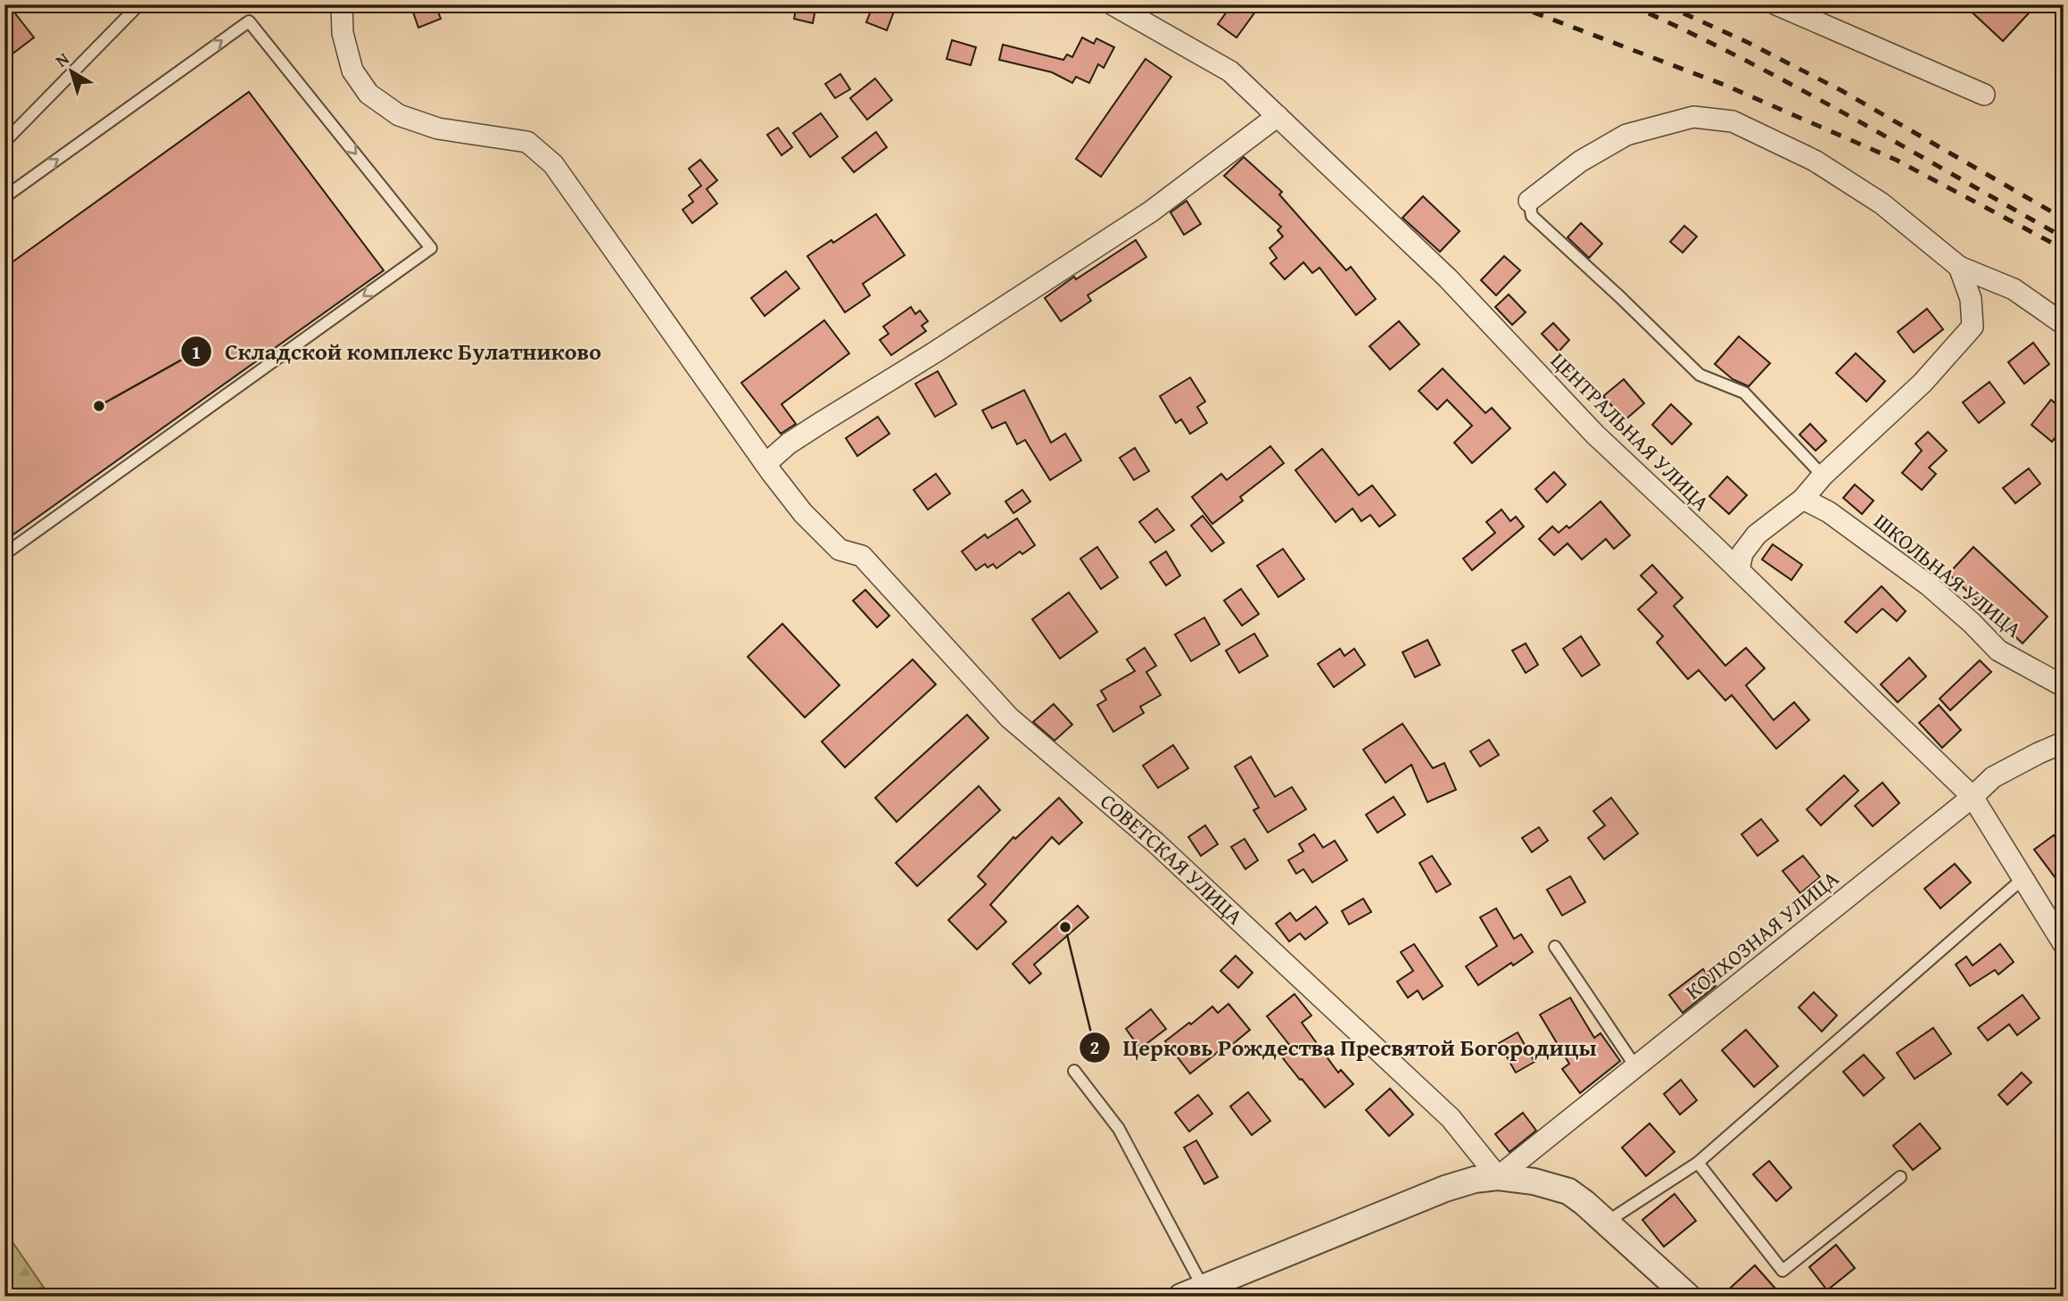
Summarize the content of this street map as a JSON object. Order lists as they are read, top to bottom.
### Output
{
  "streets": {
    "street": [
      "ЦЕНТРАЛЬНАЯ УЛИЦА",
      "ШКОЛЬНАЯ УЛИЦА",
      "СОВЕТСКАЯ УЛИЦА",
      "КОЛХОЗНАЯ УЛИЦА"
    ]
  },
  "crossings": [
    ["ЦЕНТРАЛЬНАЯ УЛИЦА", "КОЛХОЗНАЯ УЛИЦА"],
    ["СОВЕТСКАЯ УЛИЦА", "КОЛХОЗНАЯ УЛИЦА"]
  ],
  "places": ["Складской комплекс Булатниково", "Церковь Рождества Пресвятой Богородицы"],
  "north": "top left"
}
